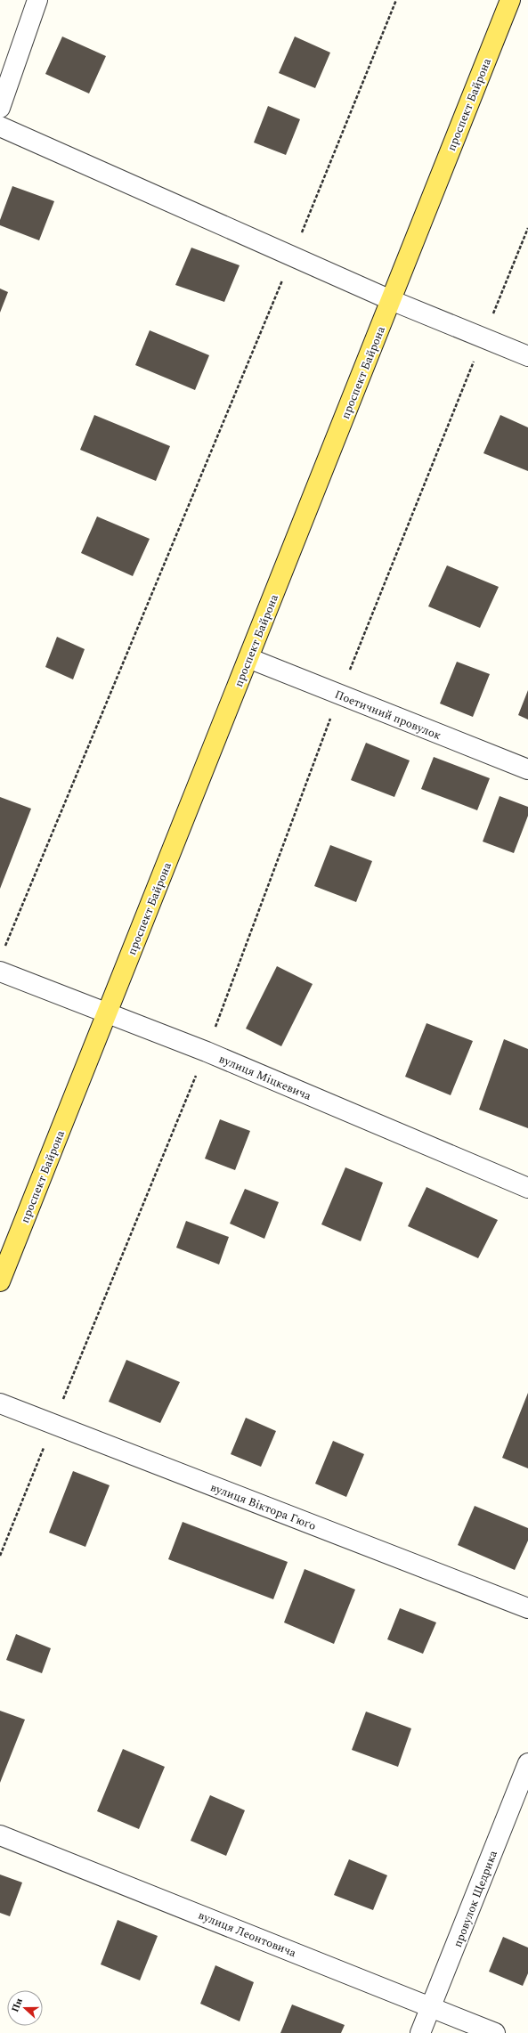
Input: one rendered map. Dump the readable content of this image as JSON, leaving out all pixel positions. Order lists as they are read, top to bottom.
{
  "streets": {
    "main road": ["проспект Байрона"],
    "street": [
      "Поетичний провулок",
      "вулиця Міцкевича",
      "вулиця Віктора Гюґо",
      "провулок Щедрика",
      "вулиця Леонтовича"
    ]
  },
  "crossings": [
    ["проспект Байрона", "Поетичний провулок"],
    ["проспект Байрона", "вулиця Міцкевича"],
    ["провулок Щедрика", "вулиця Леонтовича"]
  ],
  "north": "left"
}
